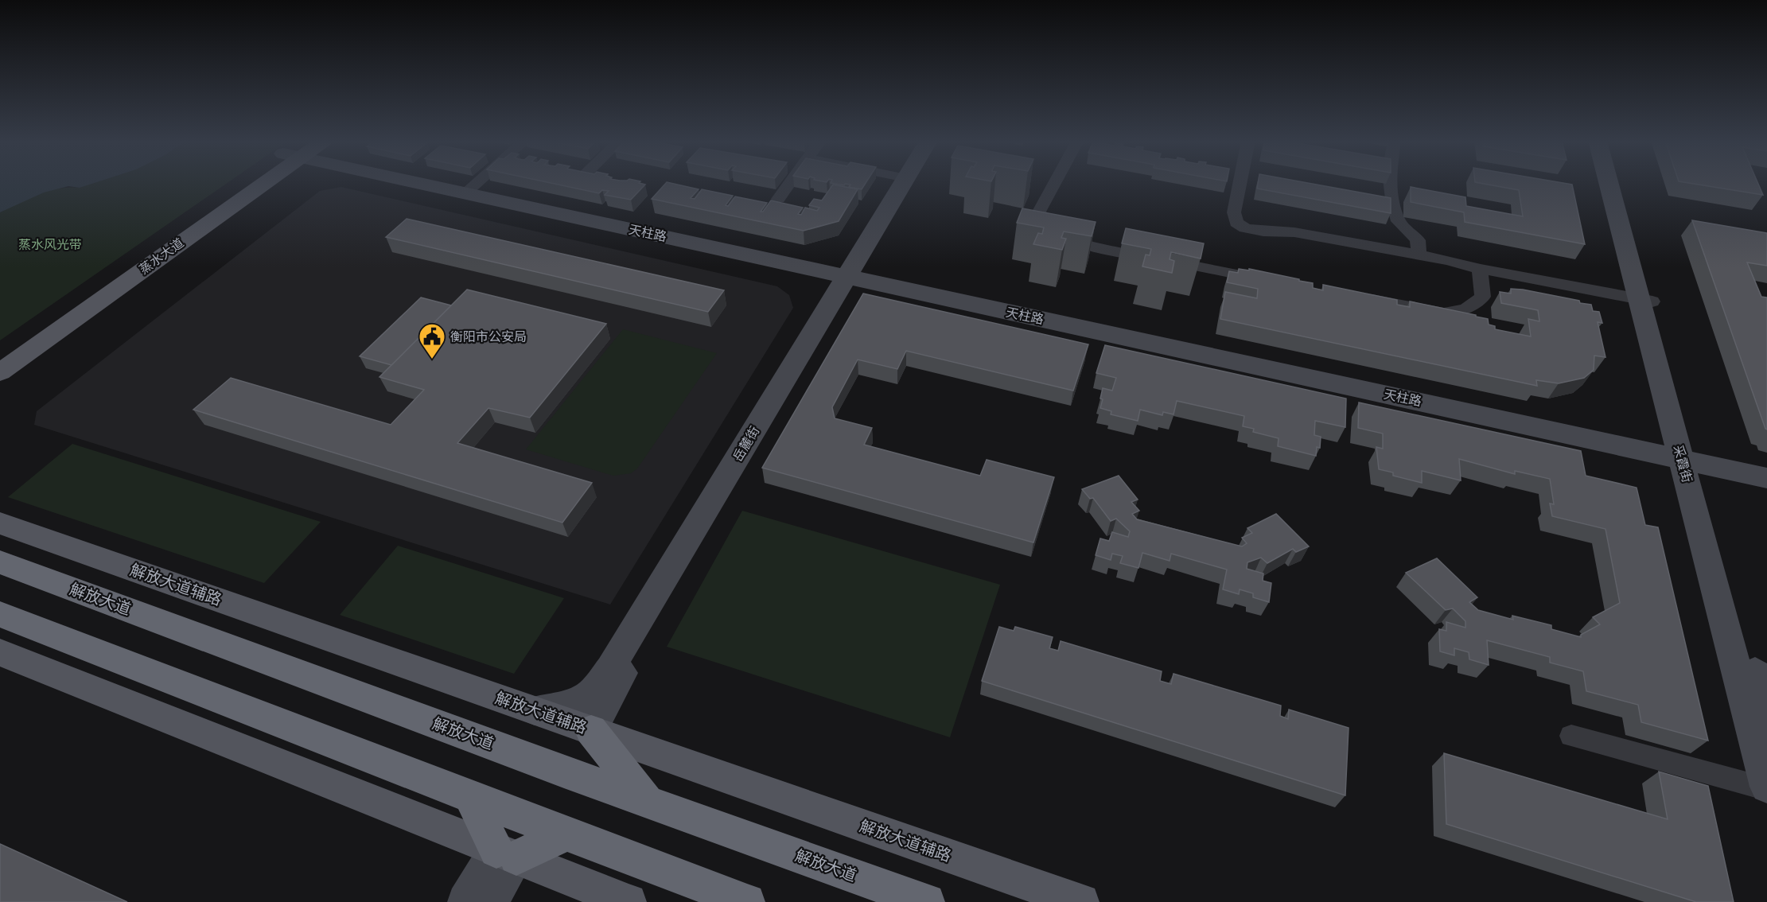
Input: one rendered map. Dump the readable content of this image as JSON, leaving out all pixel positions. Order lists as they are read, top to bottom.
{
  "streets": {
    "highway": ["解放大道"],
    "main road": ["蒸水大道", "解放大道辅路"],
    "street": ["天柱路", "岳麓街", "采霞街"]
  },
  "crossings": [
    ["天柱路", "岳麓街"],
    ["天柱路", "采霞街"],
    ["岳麓街", "解放大道辅路"]
  ],
  "parks": ["蒸水风光带"],
  "places": {
    "public building": ["衡阳市公安局"]
  }
}
